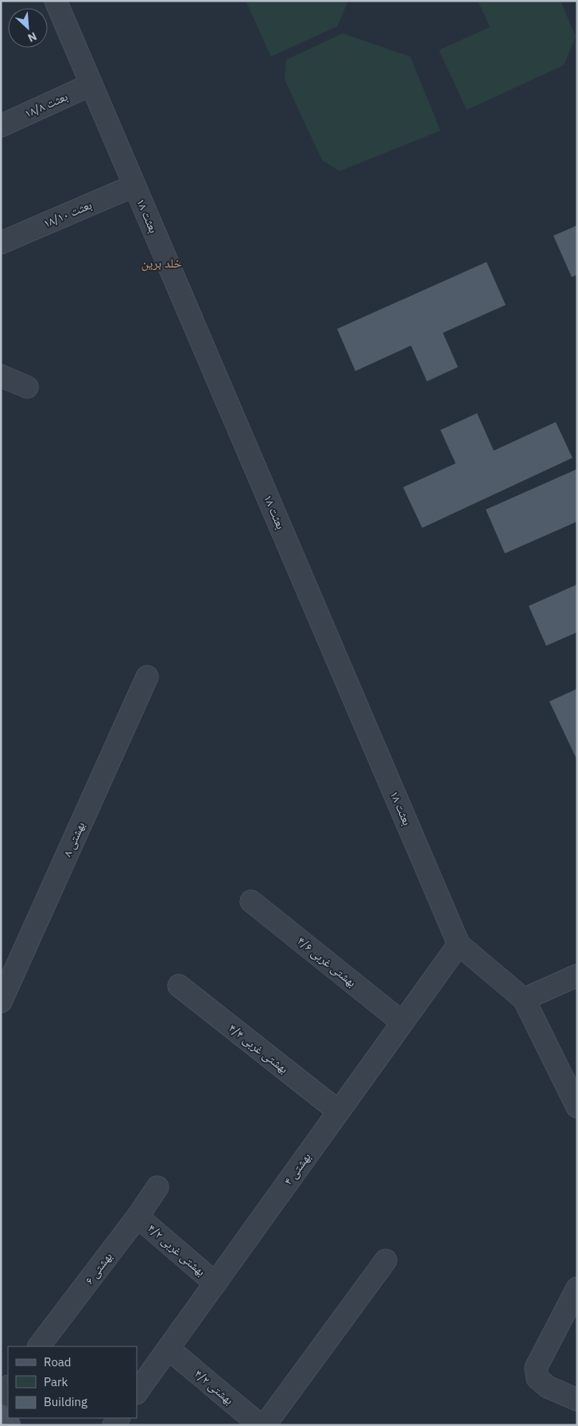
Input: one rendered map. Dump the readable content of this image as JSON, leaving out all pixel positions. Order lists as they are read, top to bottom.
{
  "streets": {
    "street": [
      "۱۸/۸ بعثت",
      "۱۸/۱۰ بعثت",
      "بعثت ۱۸",
      "۸ بهشتی",
      "۴/۶ بهشتی غربی",
      "۴/۴ بهشتی غربی",
      "۴ بهشتی",
      "۴/۲ بهشتی غربی",
      "۶ بهشتی",
      "۴/۲ بهشتی"
    ]
  },
  "crossings": [
    ["۱۸/۸ بعثت", "بعثت ۱۸"],
    ["۱۸/۱۰ بعثت", "بعثت ۱۸"],
    ["بعثت ۱۸", "۴ بهشتی"],
    ["۴/۶ بهشتی غربی", "۴ بهشتی"],
    ["۴/۴ بهشتی غربی", "۴ بهشتی"],
    ["۴ بهشتی", "۴/۲ بهشتی غربی"],
    ["۴ بهشتی", "۴/۲ بهشتی"],
    ["۴/۲ بهشتی غربی", "۶ بهشتی"]
  ],
  "districts": ["خلد برین"],
  "legend": ["Road", "Park", "Building"],
  "north": "bottom right"
}
